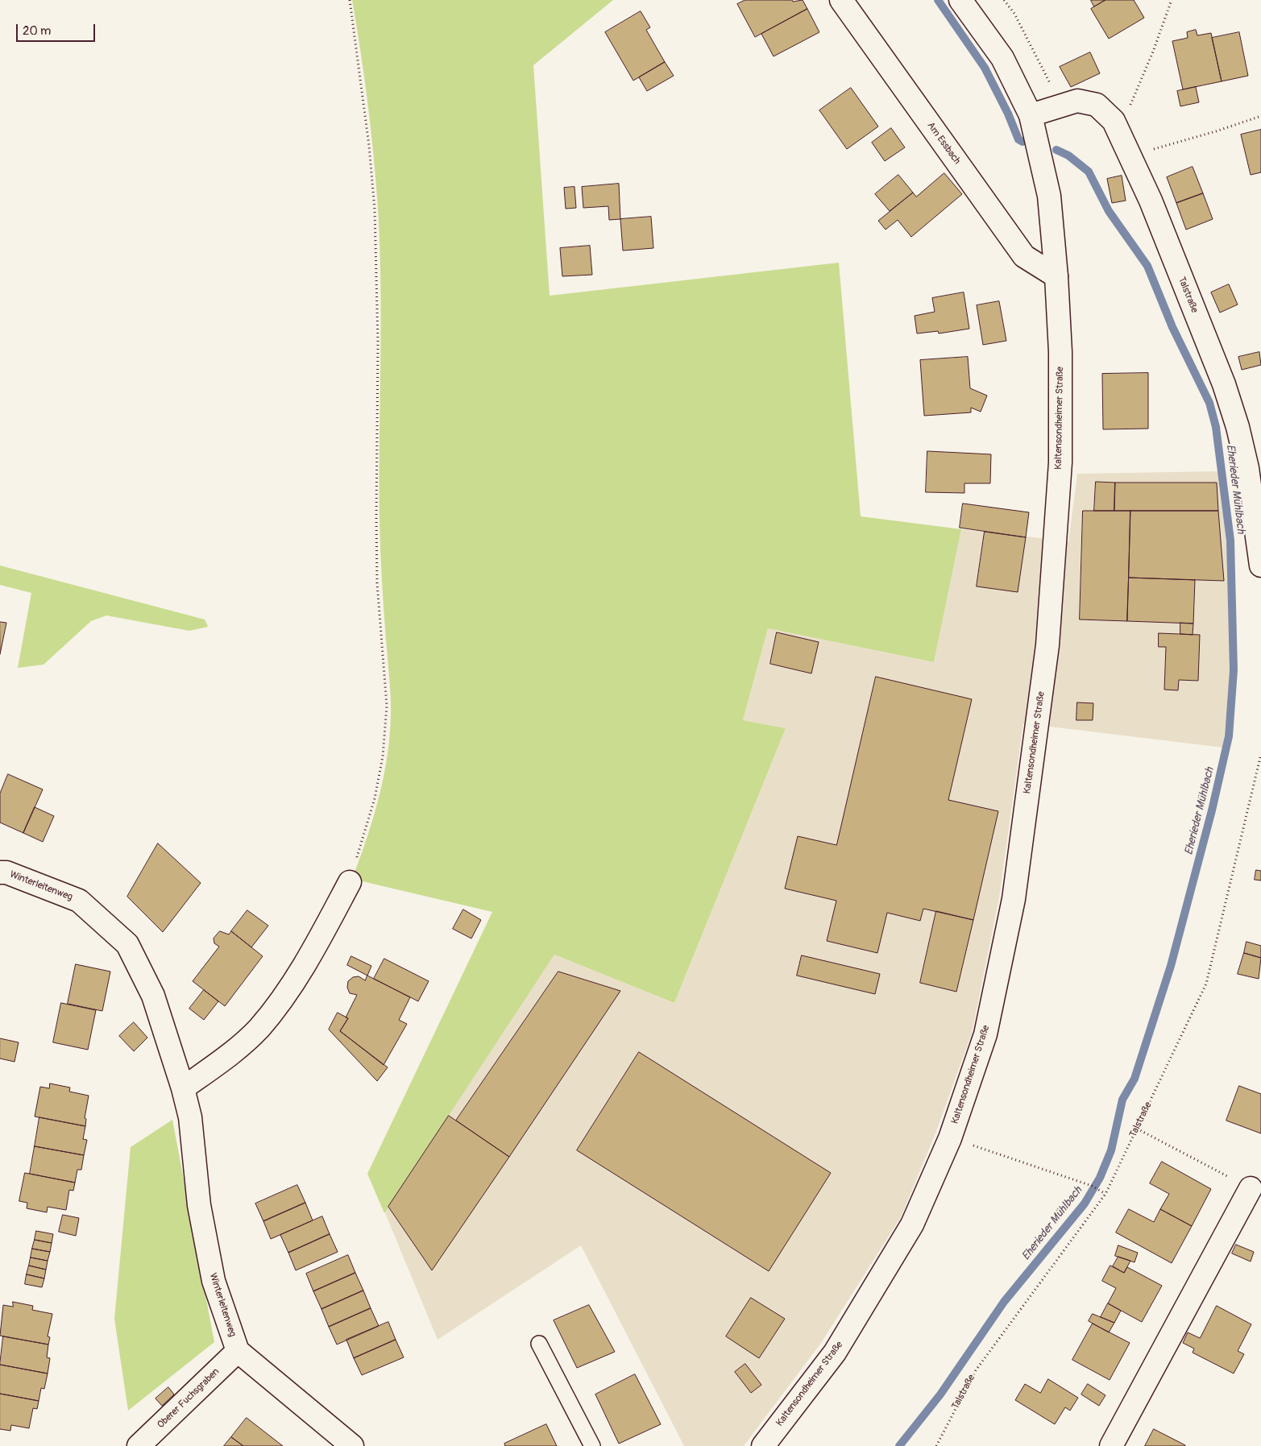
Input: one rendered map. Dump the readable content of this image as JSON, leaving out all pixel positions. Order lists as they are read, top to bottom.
{
  "streets": {
    "street": [
      "Am Essbach",
      "Talstraße",
      "Kaltensondheimer Straße",
      "Winterleitenweg",
      "Oberer Fuchsgraben"
    ]
  },
  "crossings": [
    ["Am Essbach", "Kaltensondheimer Straße"],
    ["Talstraße", "Kaltensondheimer Straße"],
    ["Winterleitenweg", "Oberer Fuchsgraben"]
  ],
  "water": ["Eherieder Mühlbach"],
  "scale_bar": "20 m"
}
